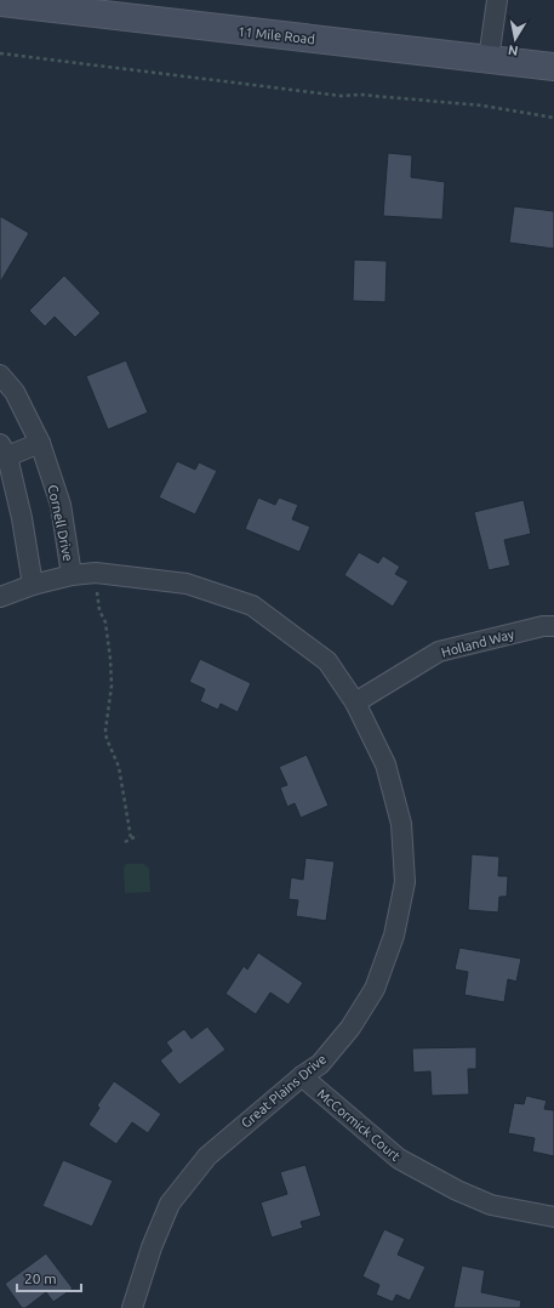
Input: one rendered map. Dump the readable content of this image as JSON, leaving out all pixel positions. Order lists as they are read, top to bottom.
{
  "streets": {
    "street": [
      "11 Mile Road",
      "Cornell Drive",
      "Holland Way",
      "Great Plains Drive",
      "McCormick Court"
    ]
  },
  "crossings": [
    ["Cornell Drive", "Great Plains Drive"],
    ["Holland Way", "Great Plains Drive"],
    ["Great Plains Drive", "McCormick Court"]
  ],
  "scale_bar": "20 m",
  "north": "bottom"
}
